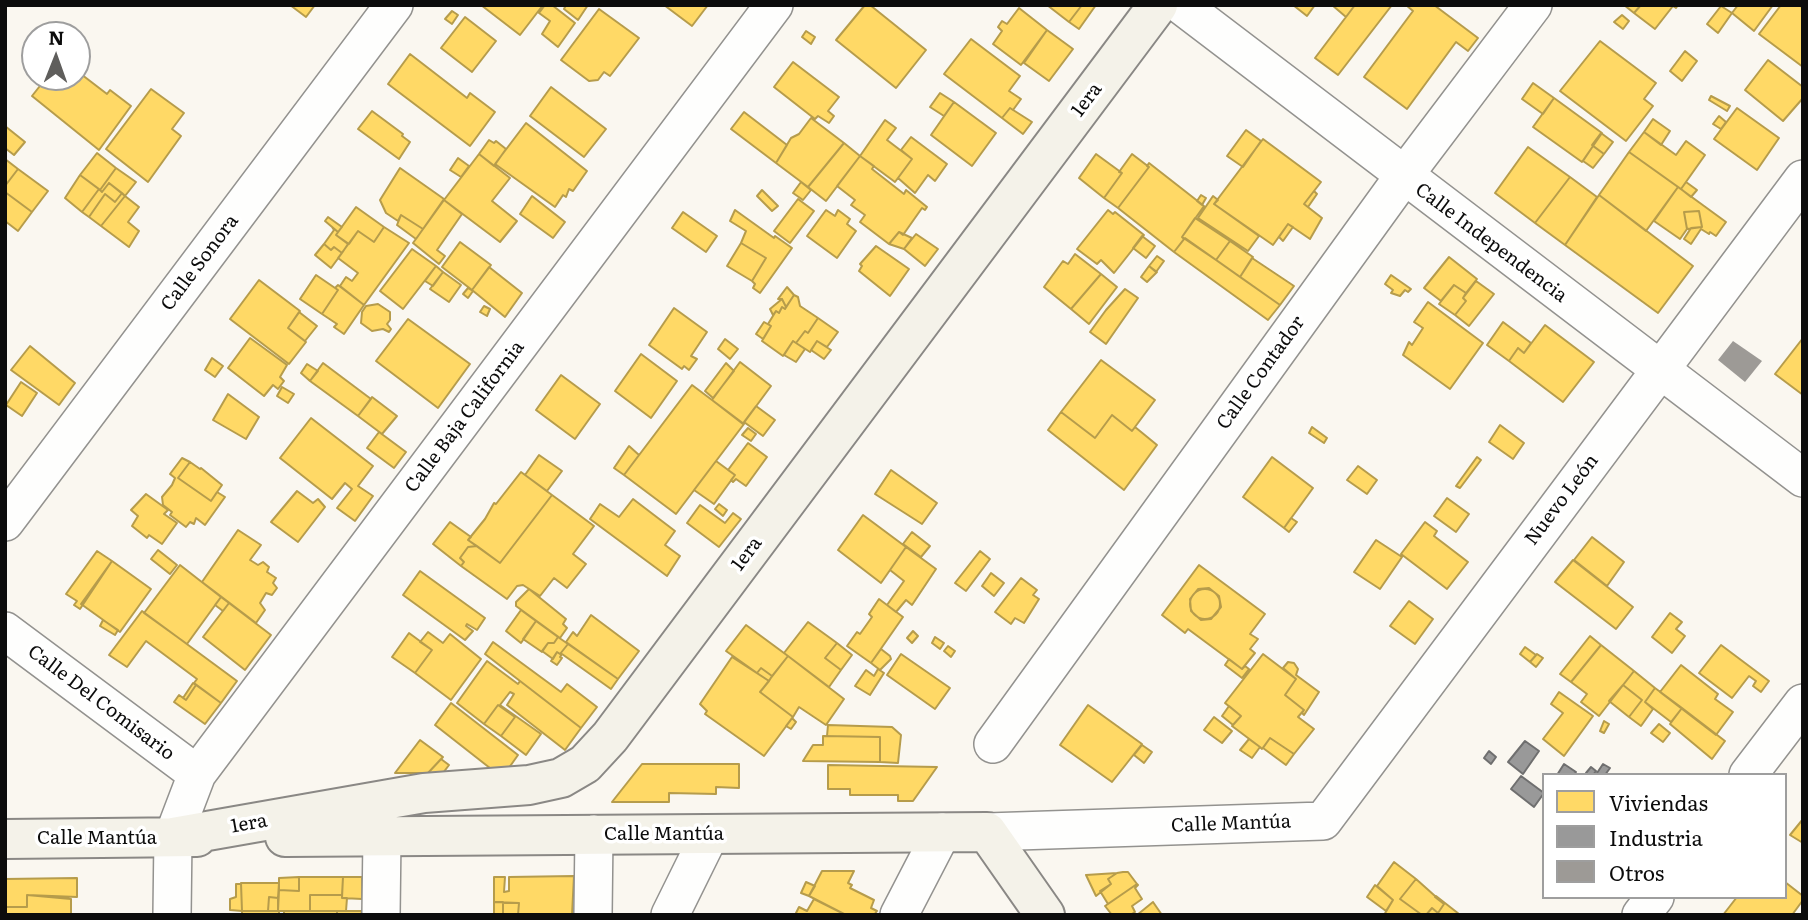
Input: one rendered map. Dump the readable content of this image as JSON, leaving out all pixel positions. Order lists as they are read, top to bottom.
{
  "streets": {
    "street": [
      "1era",
      "Calle Independencia",
      "Calle Sonora",
      "Calle Contador",
      "Calle Baja California",
      "Nuevo León",
      "Calle Del Comisario",
      "Calle Mantúa"
    ]
  },
  "crossings": [
    ["1era", "Calle Baja California"],
    ["1era", "Calle Mantúa"],
    ["Calle Independencia", "Calle Contador"],
    ["Calle Independencia", "Nuevo León"],
    ["Calle Baja California", "Calle Del Comisario"],
    ["Calle Baja California", "Calle Mantúa"],
    ["Nuevo León", "Calle Mantúa"]
  ],
  "legend": ["Viviendas", "Industria", "Otros"],
  "north": "top"
}
